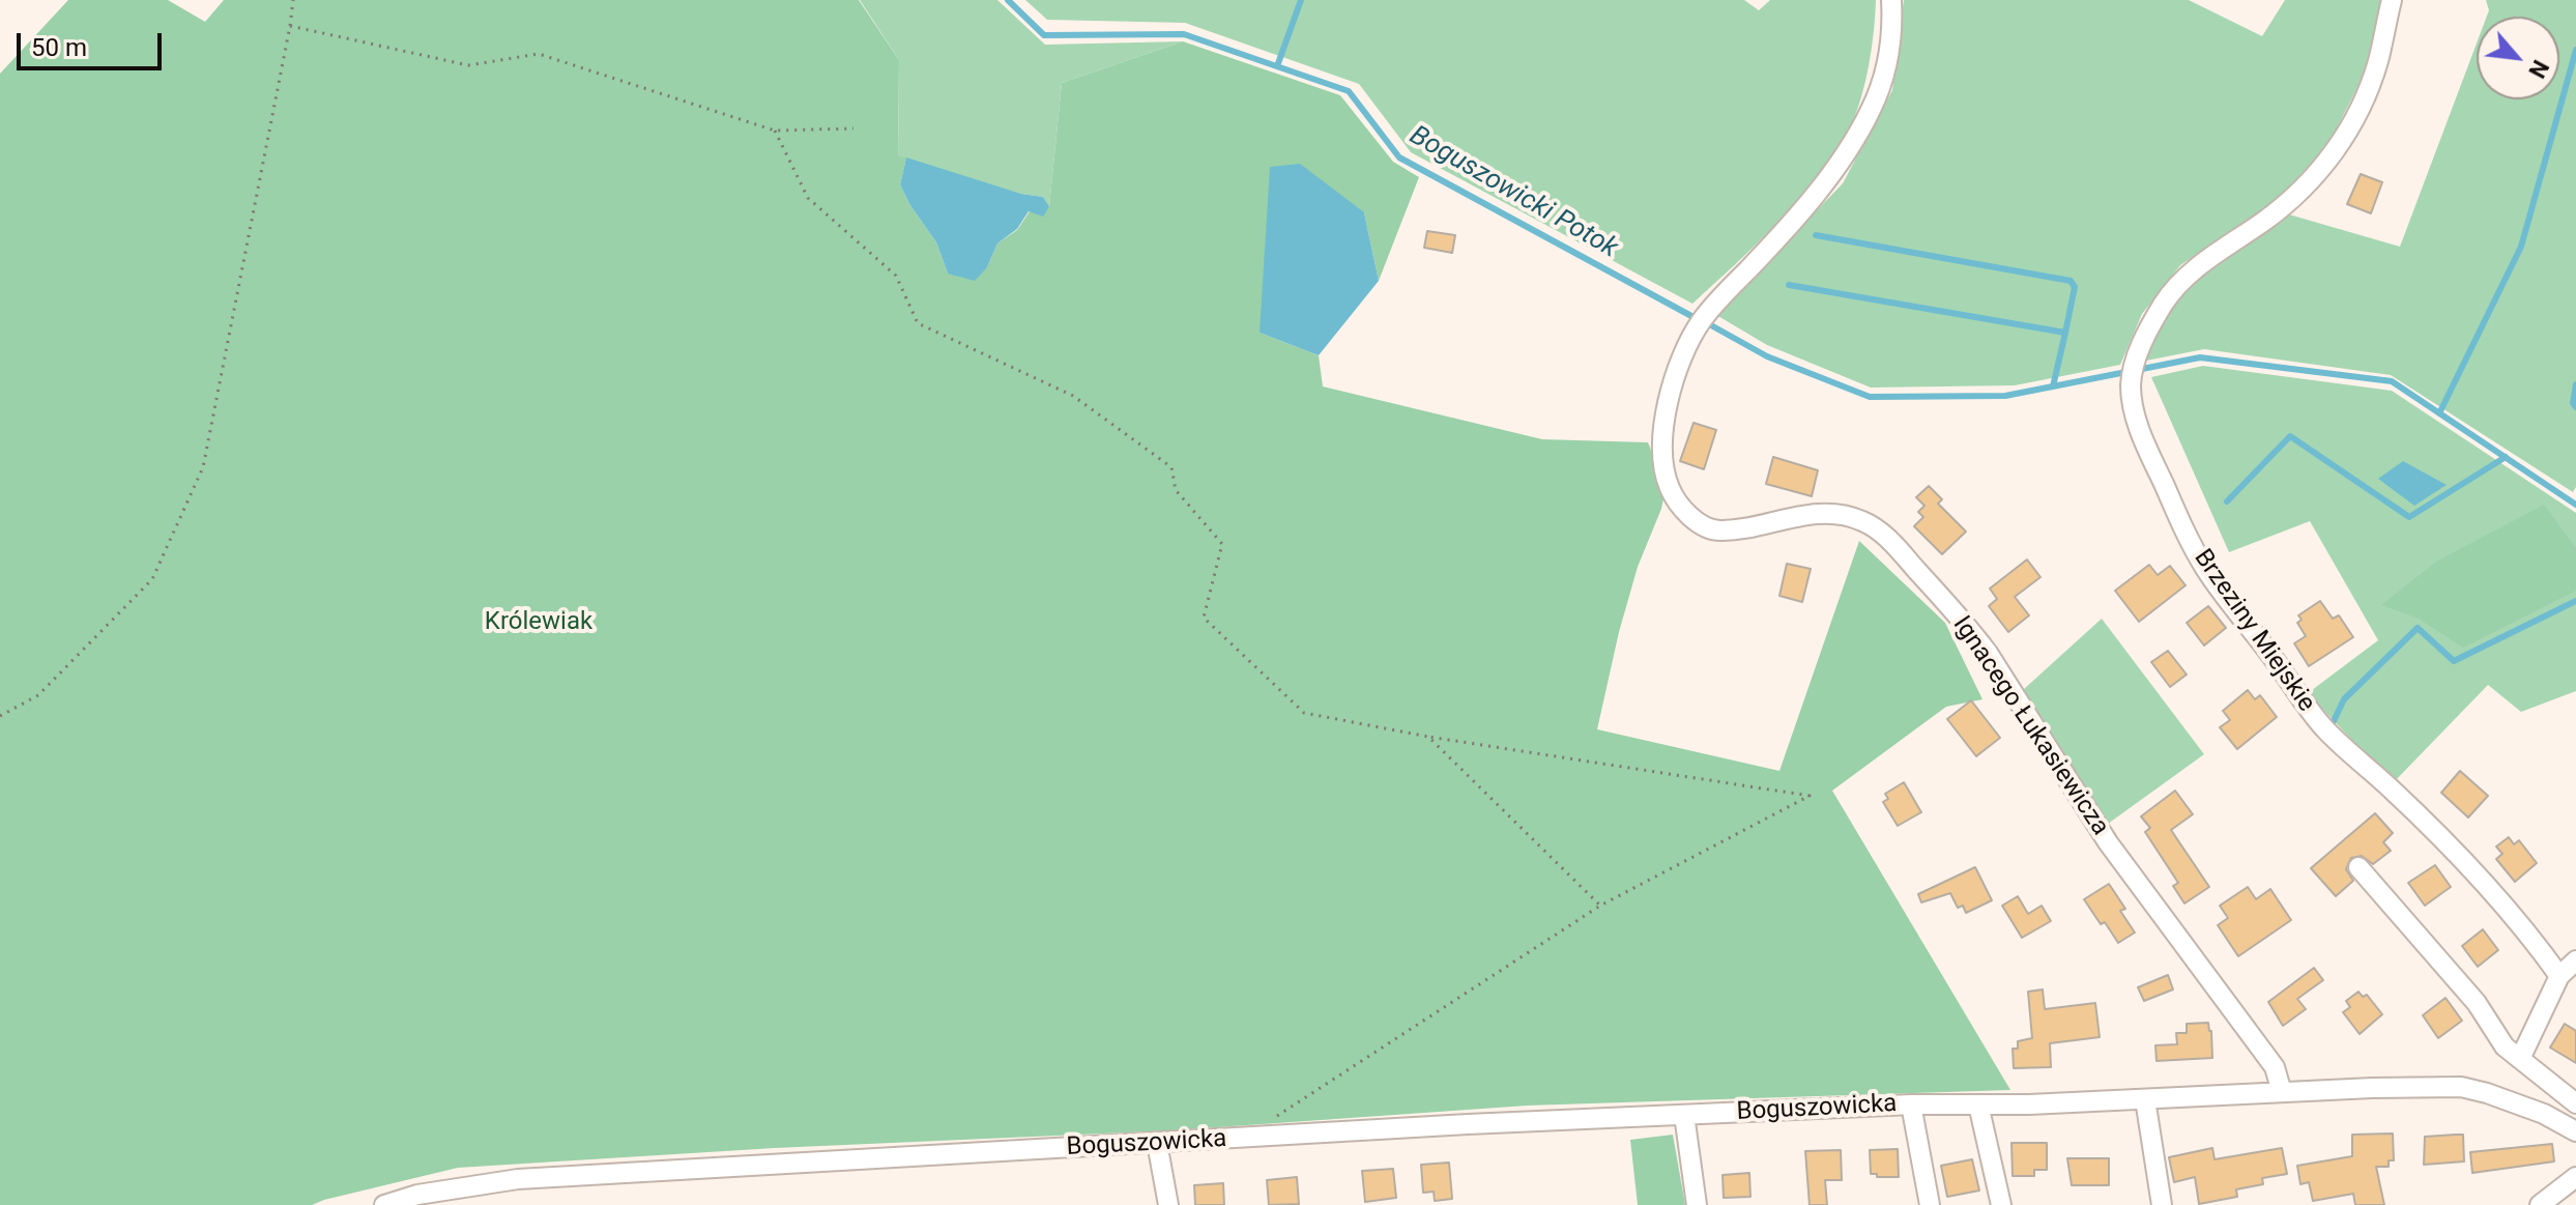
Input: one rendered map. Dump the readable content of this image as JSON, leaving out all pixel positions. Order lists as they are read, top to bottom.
{
  "streets": {
    "street": ["Brzeziny Miejskie", "Ignacego Łukasiewicza", "Boguszowicka"]
  },
  "crossings": [
    ["Ignacego Łukasiewicza", "Boguszowicka"]
  ],
  "water": ["Boguszowicki Potok"],
  "parks": ["Królewiak"],
  "scale_bar": "50 m",
  "north": "bottom right"
}
